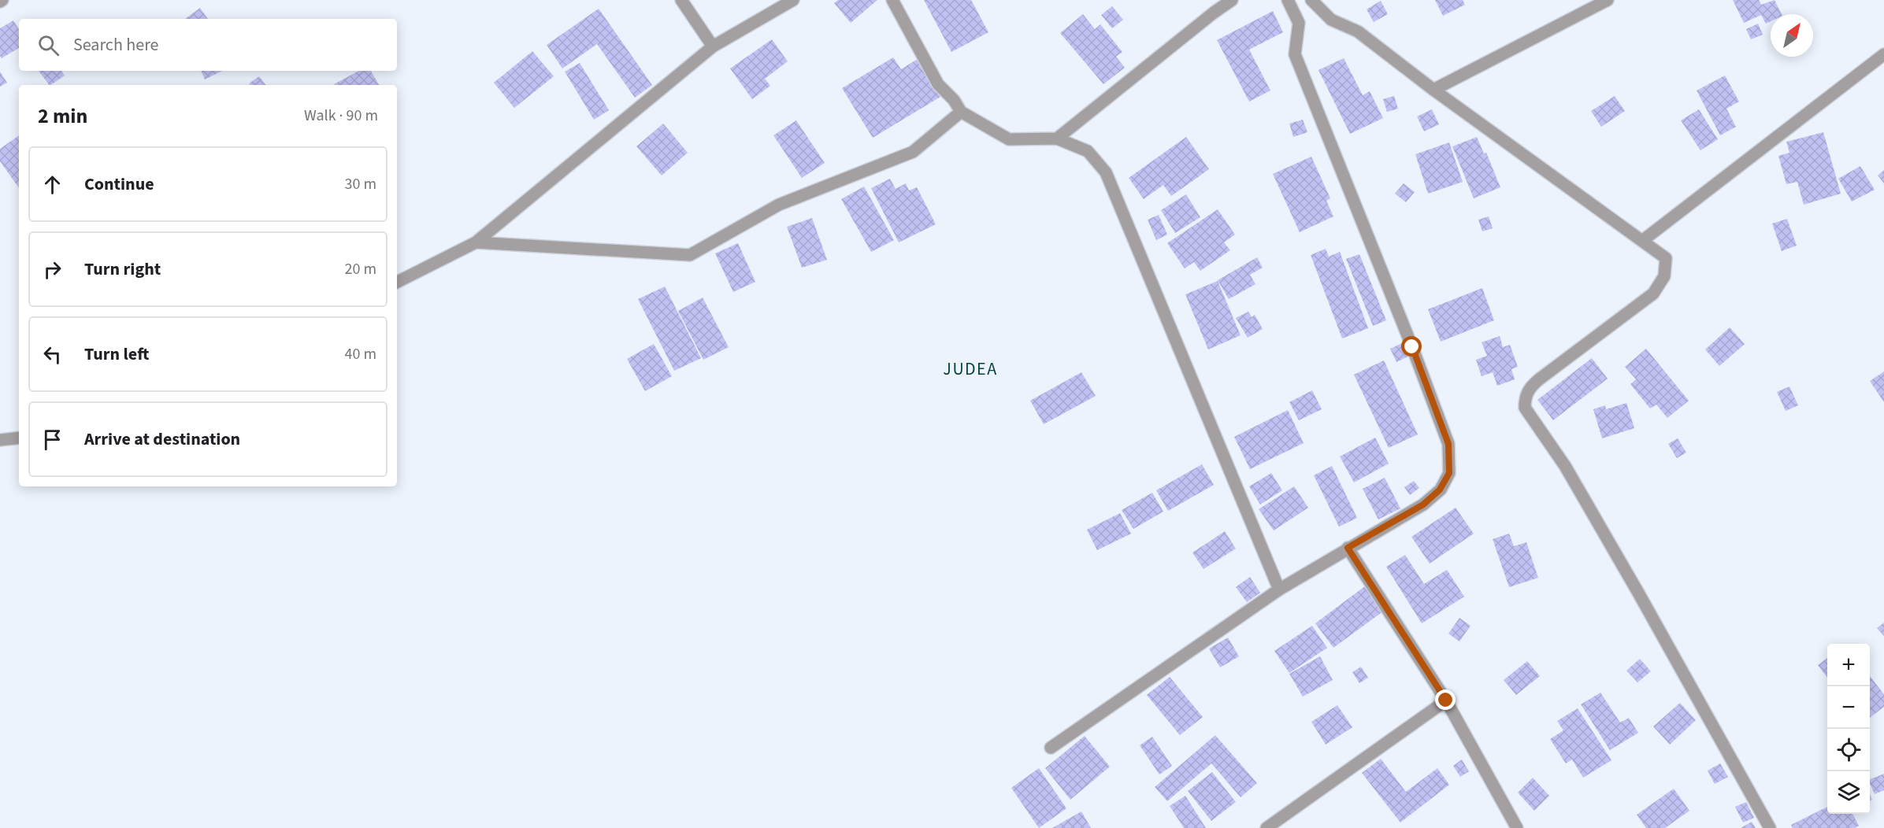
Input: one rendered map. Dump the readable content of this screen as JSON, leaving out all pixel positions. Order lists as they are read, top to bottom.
{
  "districts": ["JUDEA"],
  "north": "top right",
  "page": {
    "search": "Search here",
    "heading": ["2 min", "Walk · 90 m"],
    "list": [
      ["Continue", "30 m"],
      ["Turn right", "20 m"],
      ["Turn left", "40 m"],
      "Arrive at destination"
    ],
    "map_buttons": ["+", "−"]
  }
}
